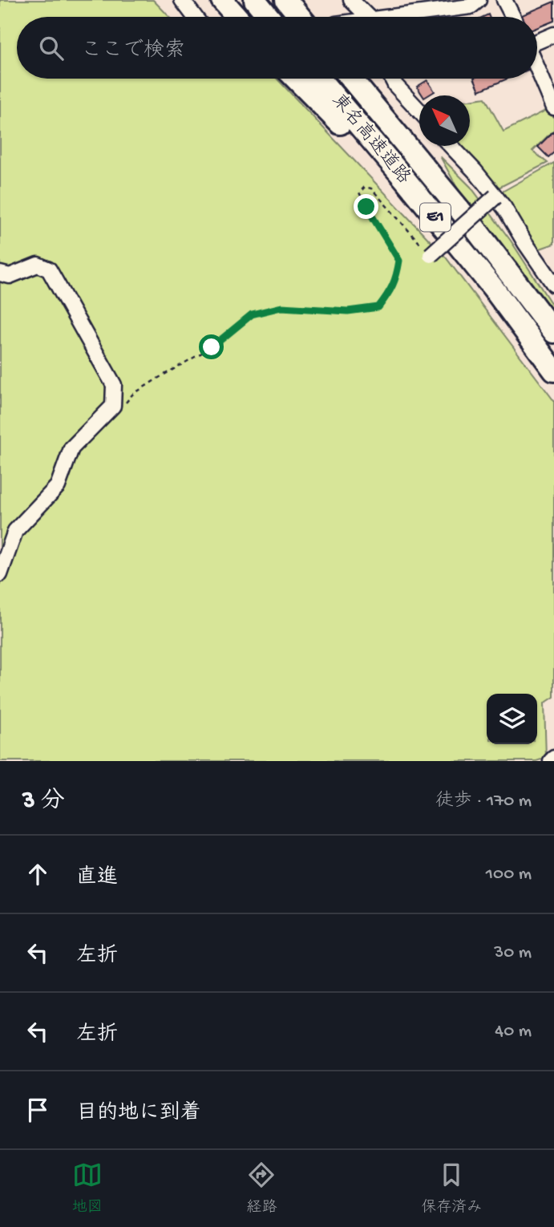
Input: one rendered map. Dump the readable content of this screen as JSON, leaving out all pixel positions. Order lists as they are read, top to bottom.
{
  "streets": {
    "highway": ["東名高速道路", "E1"]
  },
  "north": "top left",
  "page": {
    "search": "ここで検索",
    "heading": ["3 分", "徒歩 · 170 m"],
    "list": [
      ["直進", "100 m"],
      ["左折", "30 m"],
      ["左折", "40 m"],
      "目的地に到着"
    ],
    "nav": ["地図", "経路", "保存済み"]
  }
}
